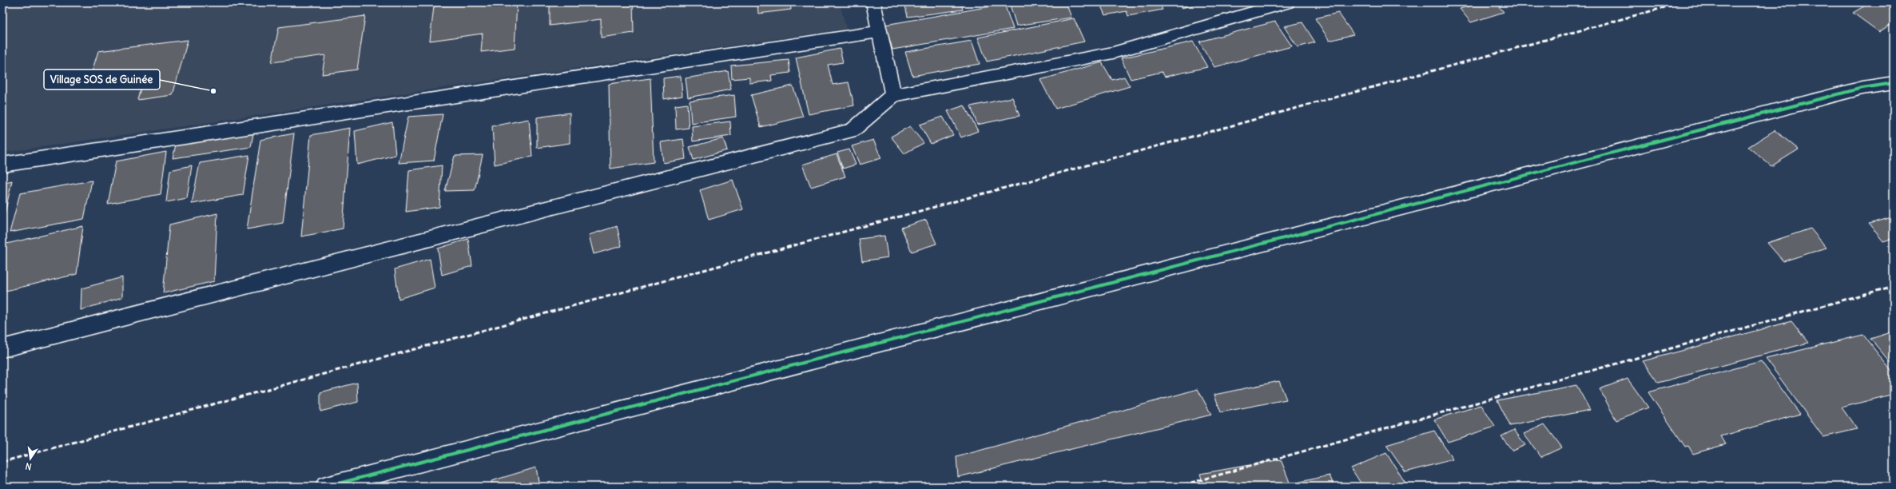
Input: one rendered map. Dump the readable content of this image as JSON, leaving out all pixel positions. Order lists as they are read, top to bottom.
{
  "places": ["Village SOS de Guinée"],
  "north": "bottom"
}
